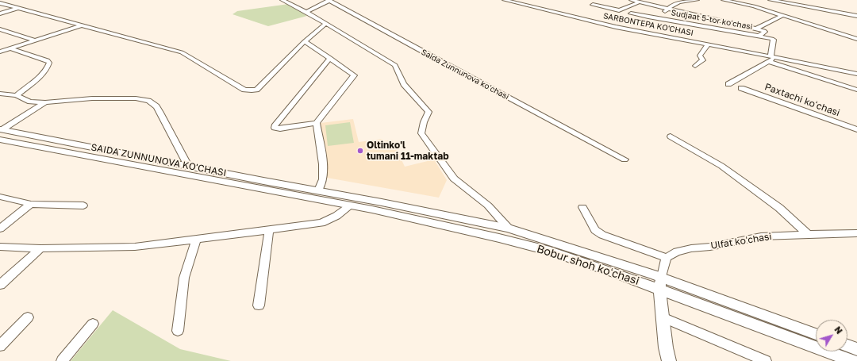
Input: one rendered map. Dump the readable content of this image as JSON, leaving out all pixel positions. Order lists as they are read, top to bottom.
{
  "streets": {
    "main road": ["SAIDA ZUNNUNOVA KO'CHASI", "Bobur shoh koʻchasi"],
    "street": [
      "Sudjaat 5-tor koʻchasi",
      "SARBONTEPA KO'CHASI",
      "Saida Zunnunova koʻchasi",
      "Paxtachi koʻchasi",
      "Ulfat koʻchasi"
    ]
  },
  "crossings": [
    ["Sudjaat 5-tor koʻchasi", "SARBONTEPA KO'CHASI"],
    ["SAIDA ZUNNUNOVA KO'CHASI", "Bobur shoh koʻchasi"]
  ],
  "places": ["Oltinko'l tumani 11-maktab"],
  "north": "top right"
}
